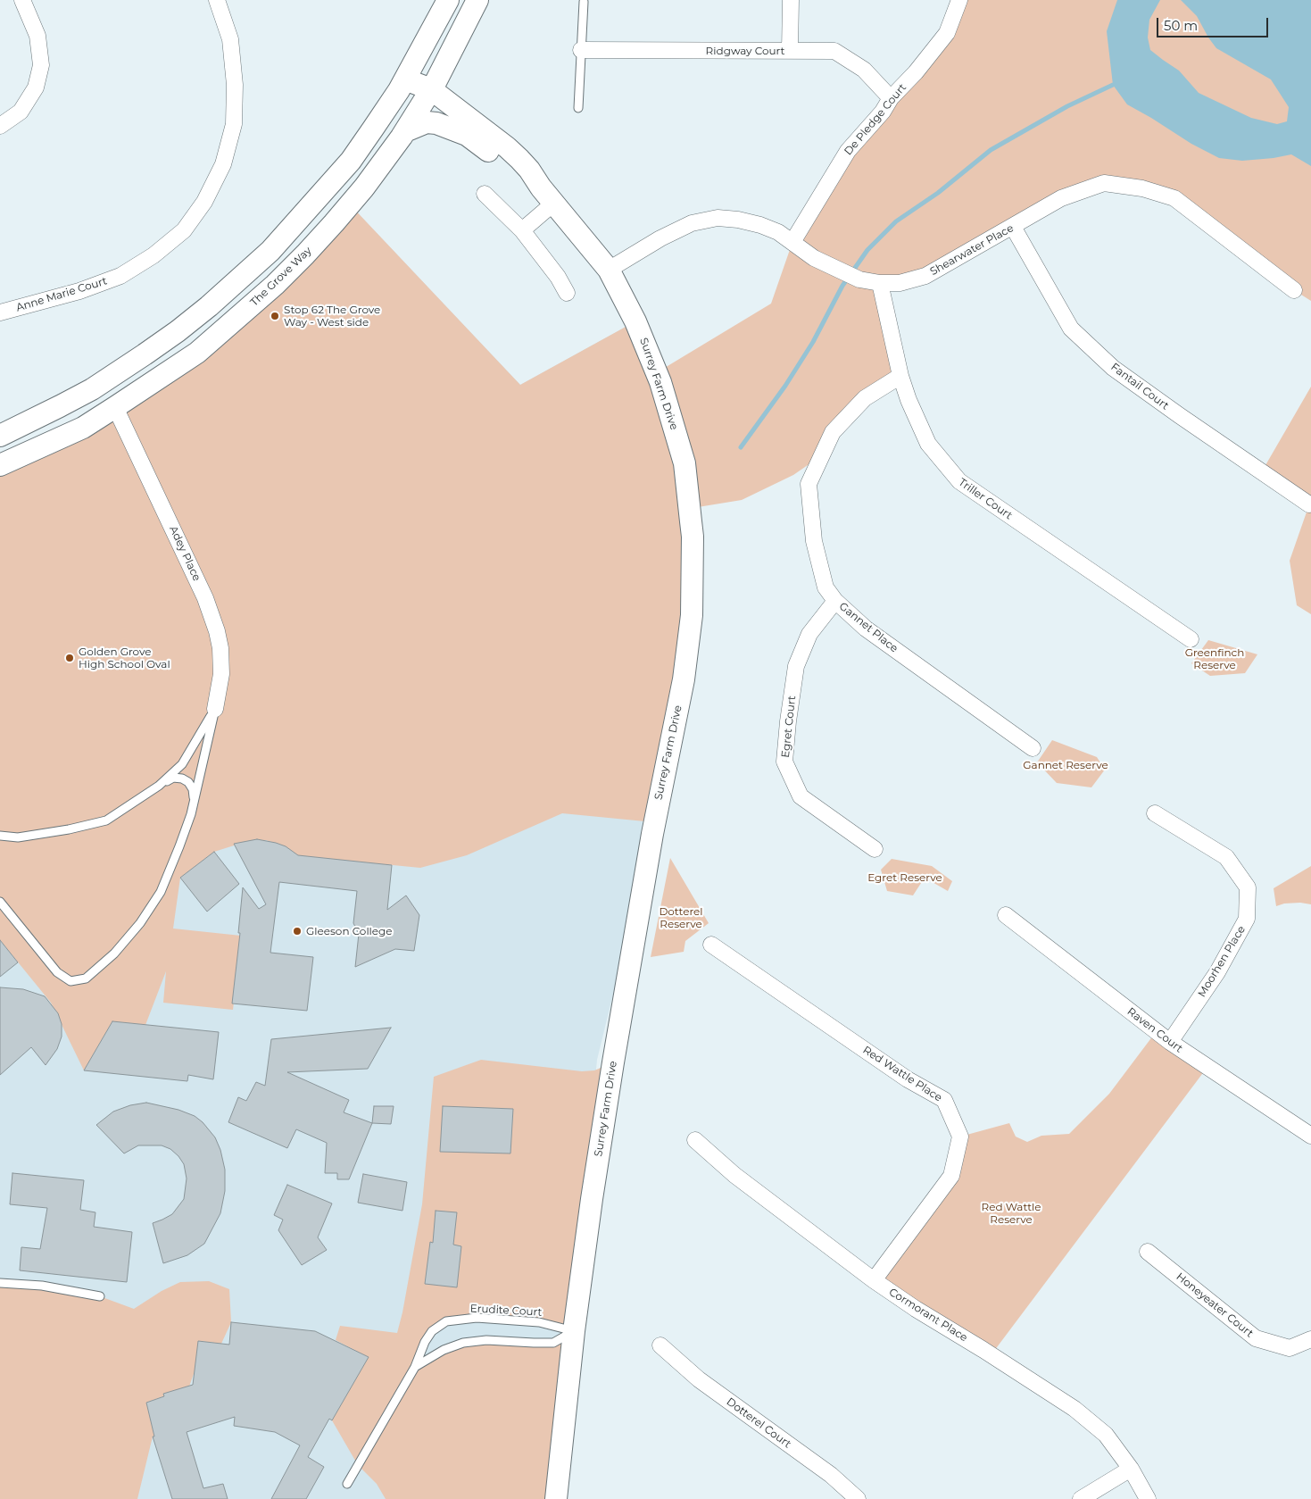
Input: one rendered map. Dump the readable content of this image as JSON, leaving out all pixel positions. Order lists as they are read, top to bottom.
{
  "streets": {
    "street": [
      "Ridgway Court",
      "De Pledge Court",
      "Shearwater Place",
      "The Grove Way",
      "Anne Marie Court",
      "Surrey Farm Drive",
      "Fantail Court",
      "Triller Court",
      "Adey Place",
      "Gannet Place",
      "Egret Court",
      "Moorhen Place",
      "Raven Court",
      "Red Wattle Place",
      "Honeyeater Court",
      "Cormorant Place",
      "Dotterel Court"
    ],
    "lane": ["Erudite Court"]
  },
  "crossings": [
    ["Ridgway Court", "De Pledge Court"],
    ["De Pledge Court", "Shearwater Place"],
    ["Shearwater Place", "Surrey Farm Drive"],
    ["Shearwater Place", "Fantail Court"],
    ["Shearwater Place", "Triller Court"],
    ["The Grove Way", "Surrey Farm Drive"],
    ["The Grove Way", "Adey Place"],
    ["Surrey Farm Drive", "Erudite Court"],
    ["Triller Court", "Gannet Place"],
    ["Gannet Place", "Egret Court"],
    ["Moorhen Place", "Raven Court"],
    ["Red Wattle Place", "Cormorant Place"]
  ],
  "parks": [
    "Greenfinch Reserve",
    "Gannet Reserve",
    "Egret Reserve",
    "Dotterel Reserve",
    "Red Wattle Reserve"
  ],
  "places": ["Stop 62 The Grove Way - West side", "Golden Grove High School Oval", "Gleeson College"],
  "scale_bar": "50 m"
}
